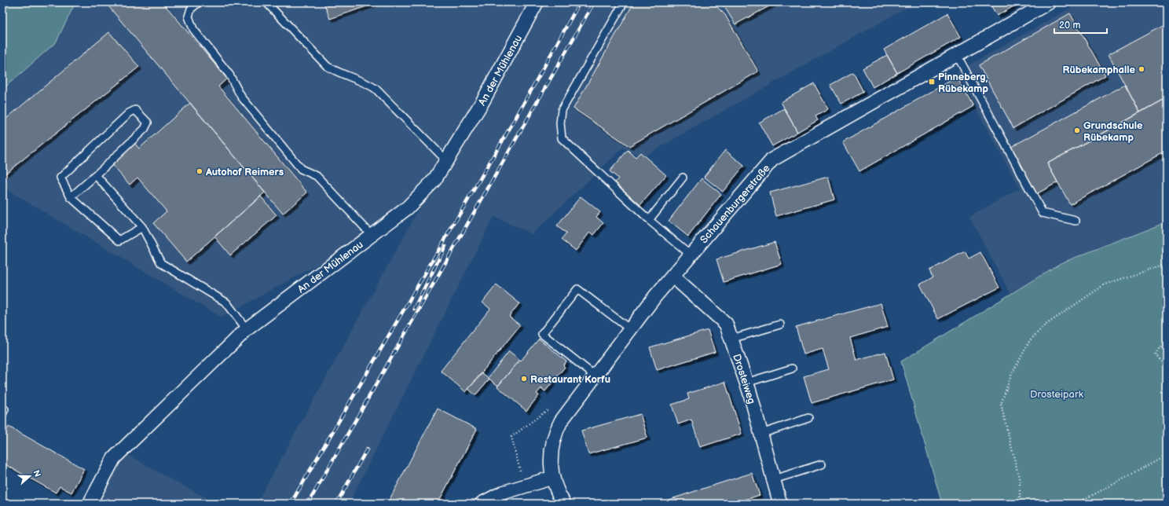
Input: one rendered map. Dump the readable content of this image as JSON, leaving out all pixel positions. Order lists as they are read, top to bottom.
{
  "streets": {
    "street": ["An der Mühlenau", "Schauenburgerstraße", "Drosteiweg"]
  },
  "crossings": [
    ["Schauenburgerstraße", "Drosteiweg"]
  ],
  "parks": ["Drosteipark"],
  "places": {
    "other": [
      "Rübekamphalle",
      "Grundschule Rübekamp",
      "Autohof Reimers",
      "Restaurant Korfu"
    ],
    "transit": ["Pinneberg, Rübekamp"]
  },
  "scale_bar": "20 m",
  "north": "right"
}
